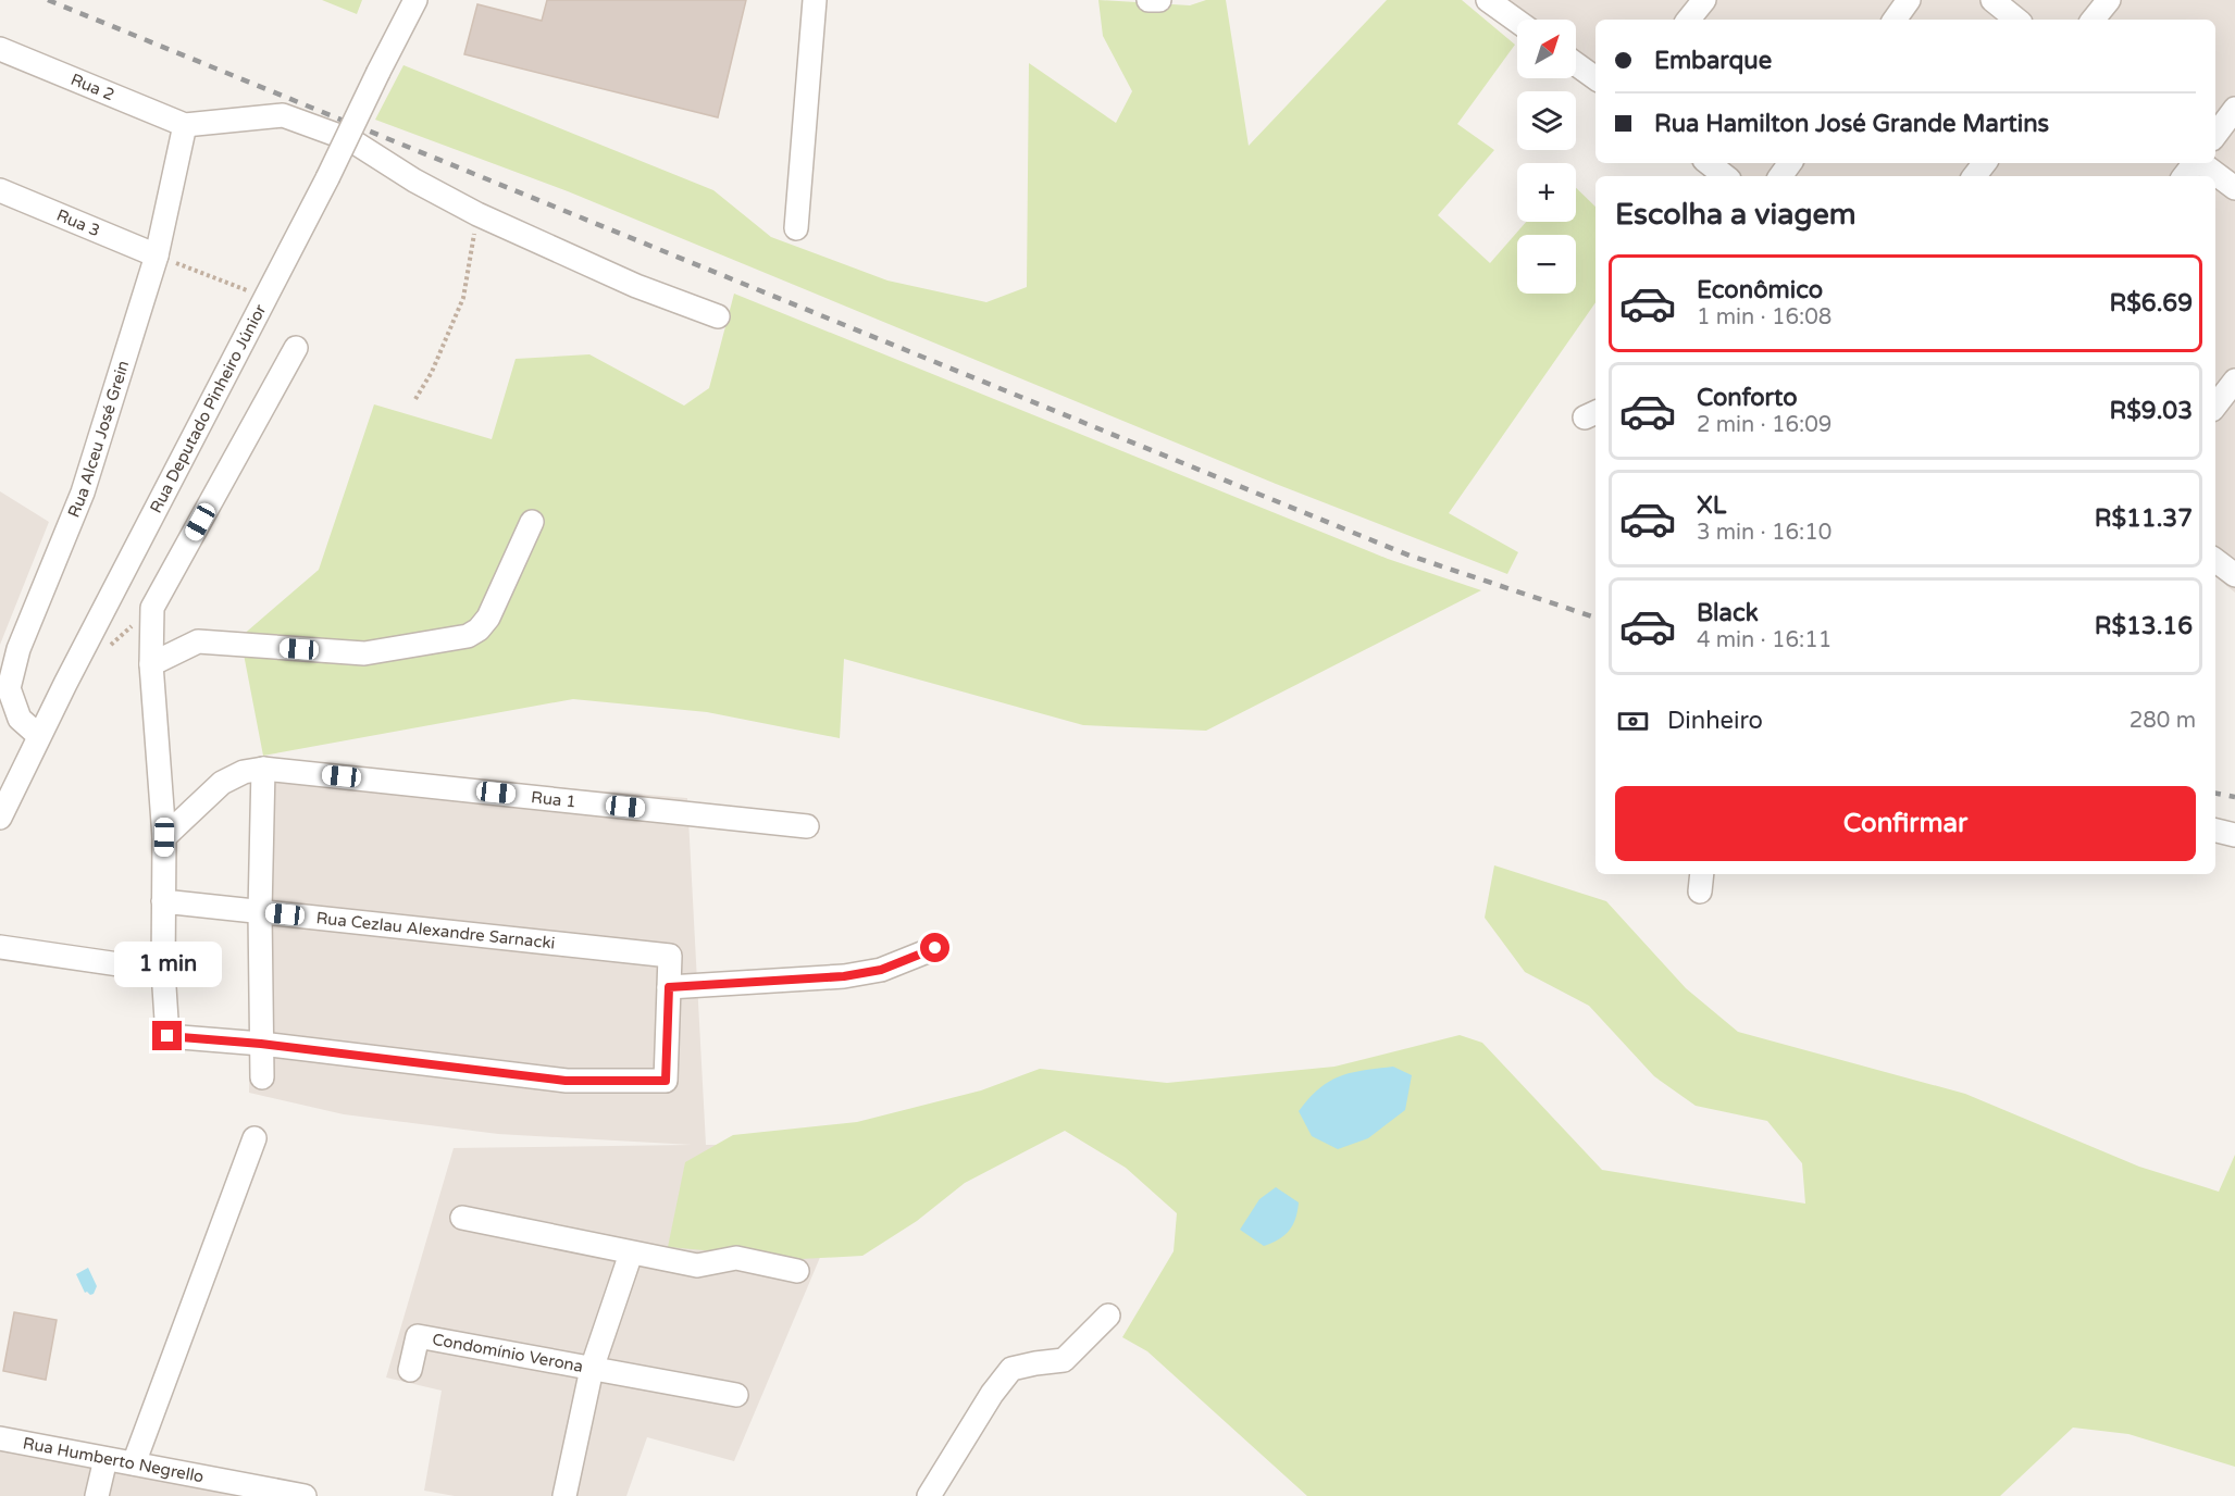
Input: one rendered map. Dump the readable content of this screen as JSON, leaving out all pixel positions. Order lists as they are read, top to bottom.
{
  "streets": {
    "street": [
      "Rua 2",
      "Rua 3",
      "Rua Deputado Pinheiro Júnior",
      "Rua Alceu José Grein",
      "Rua 1",
      "Rua Cezlau Alexandre Sarnacki",
      "Condomínio Verona",
      "Rua Humberto Negrello"
    ]
  },
  "crossings": [
    ["Rua 2", "Rua Alceu José Grein"],
    ["Rua 3", "Rua Alceu José Grein"],
    ["Rua Deputado Pinheiro Júnior", "Rua Alceu José Grein"]
  ],
  "north": "top right",
  "page": {
    "map_buttons": ["+", "−"],
    "banner": ["Embarque", "Rua Hamilton José Grande Martins"],
    "heading": "Escolha a viagem",
    "list": [
      {
        "name": "Econômico",
        "note": "1 min · 16:08",
        "value": "R$6.69"
      },
      {
        "name": "Conforto",
        "note": "2 min · 16:09",
        "value": "R$9.03"
      },
      {
        "name": "XL",
        "note": "3 min · 16:10",
        "value": "R$11.37"
      },
      {
        "name": "Black",
        "note": "4 min · 16:11",
        "value": "R$13.16"
      }
    ],
    "pay": ["Dinheiro", "280 m"],
    "buttons": "Confirmar",
    "bubble": "1 min"
  }
}
